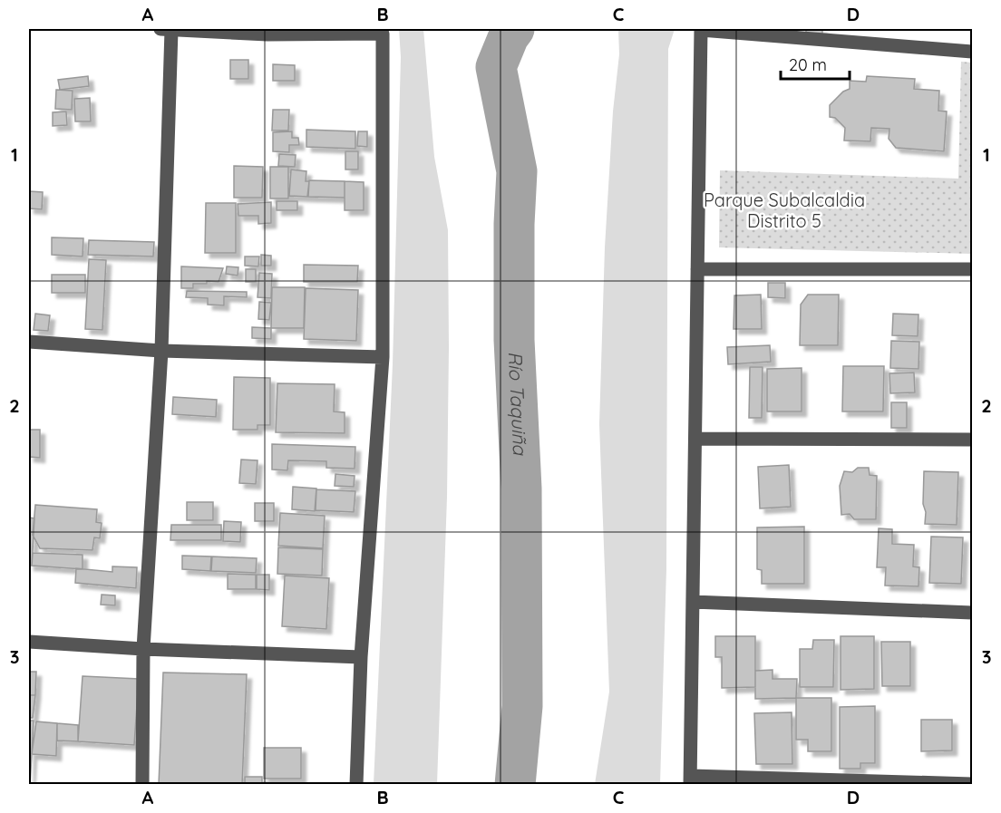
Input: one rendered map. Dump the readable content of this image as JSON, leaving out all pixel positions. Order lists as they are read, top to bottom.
{
  "water": ["Río Taquiña"],
  "parks": ["Parque Subalcaldia Distrito 5"],
  "scale_bar": "20 m",
  "grid": {
    "columns": [
      "A",
      "B",
      "C",
      "D"
    ],
    "rows": ["1", "2", "3"]
  }
}
